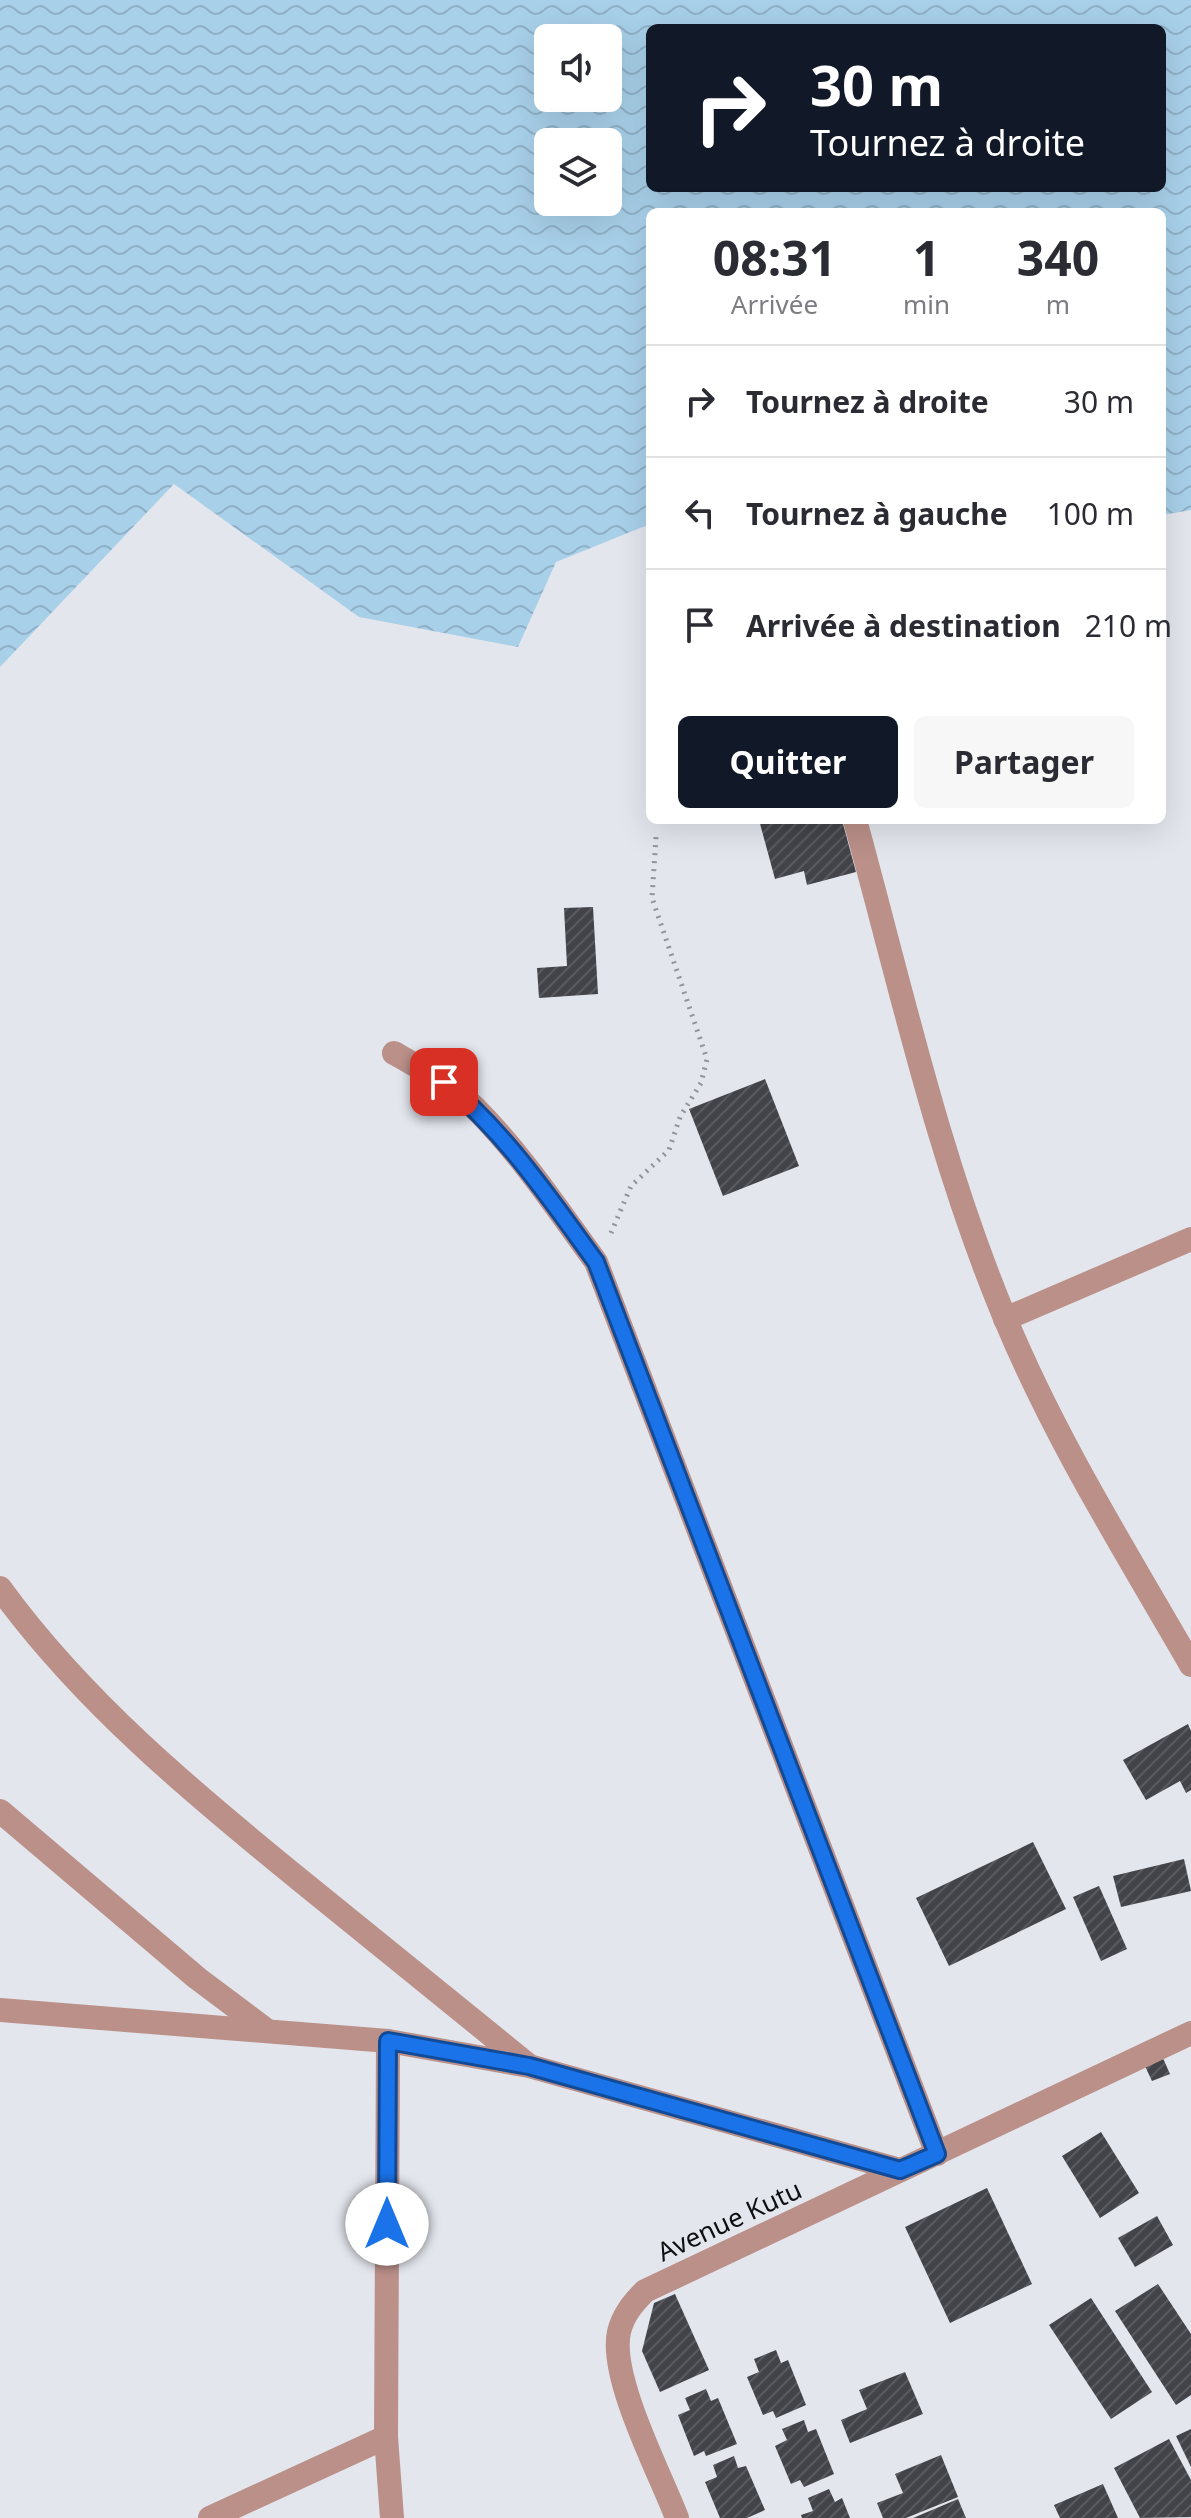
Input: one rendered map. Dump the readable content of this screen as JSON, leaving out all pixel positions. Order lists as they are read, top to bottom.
{
  "streets": {
    "street": ["Avenue Kutu"]
  },
  "page": {
    "turn": ["30 m", "Tournez à droite"],
    "eta": [
      "08:31",
      "Arrivée",
      "1",
      "min",
      "340",
      "m"
    ],
    "list": [
      {
        "name": "Tournez à droite",
        "value": "30 m"
      },
      {
        "name": "Tournez à gauche",
        "value": "100 m"
      },
      {
        "name": "Arrivée à destination",
        "value": "210 m"
      }
    ],
    "buttons": ["Quitter", "Partager"]
  }
}
